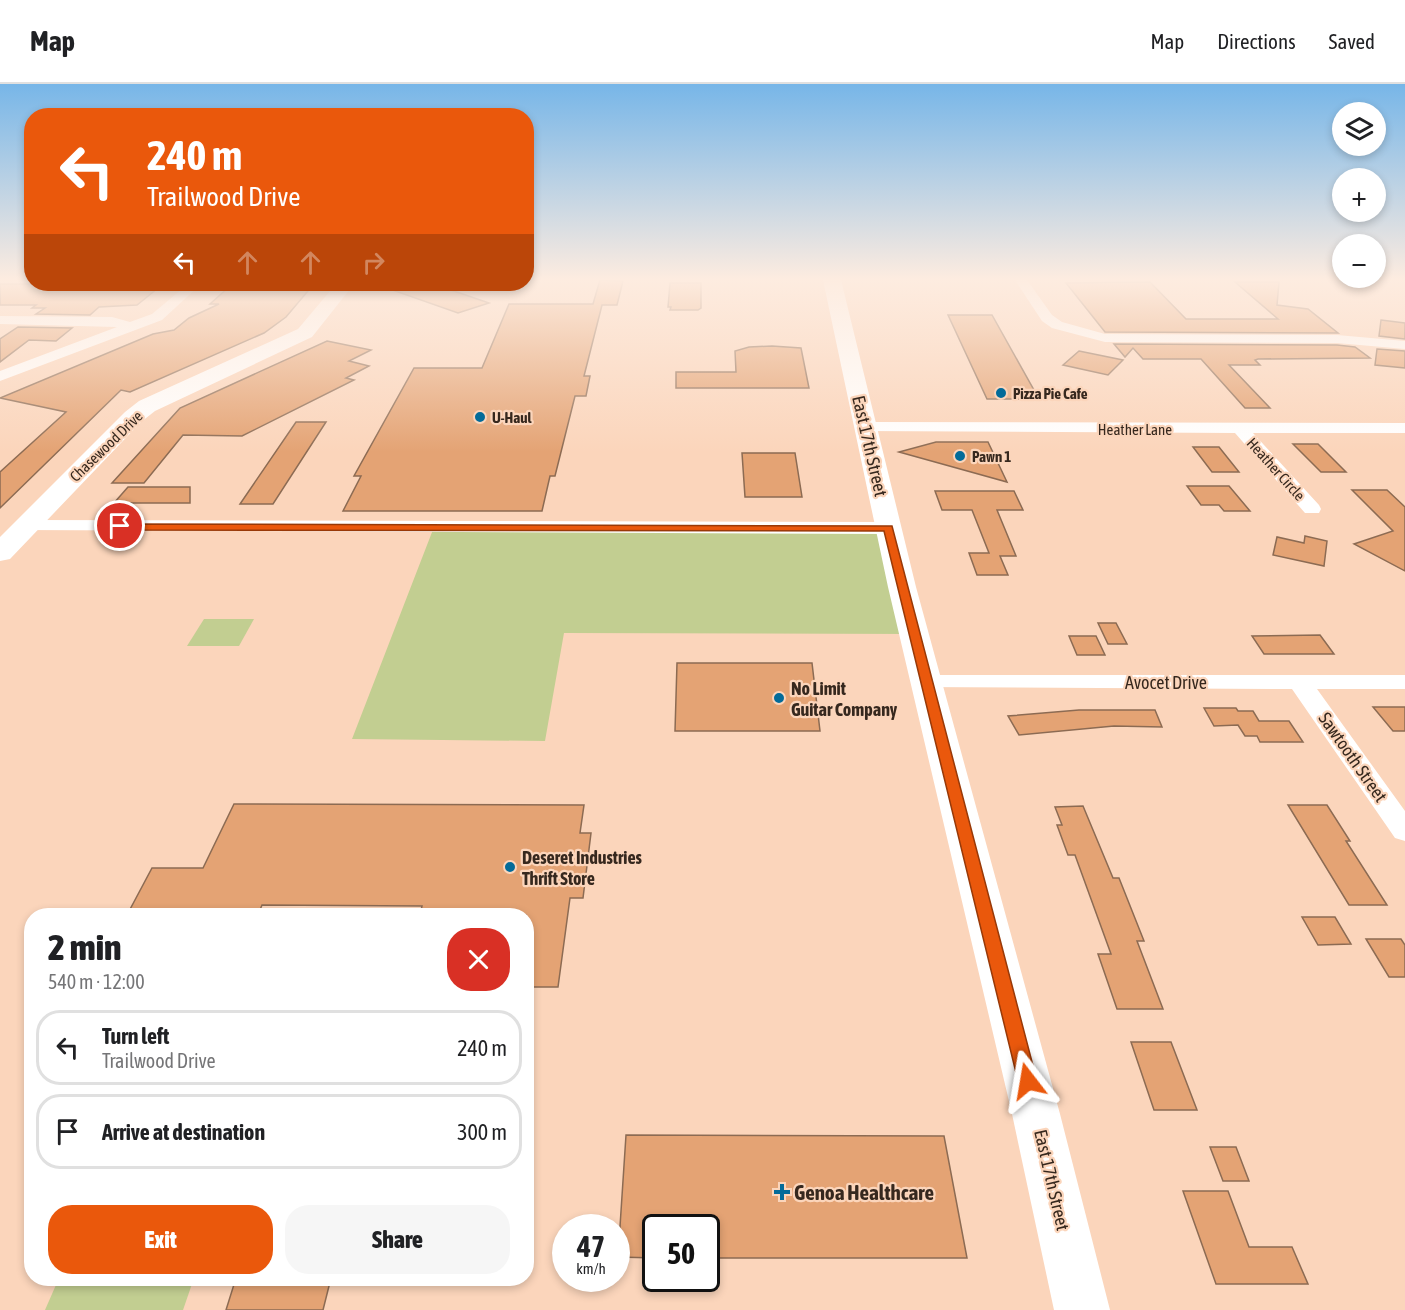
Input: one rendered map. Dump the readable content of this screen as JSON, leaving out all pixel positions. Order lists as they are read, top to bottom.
{
  "streets": {
    "main road": ["Chasewood Drive", "East 17th Street"],
    "street": [
      "Heather Lane",
      "Heather Circle",
      "Avocet Drive",
      "Sawtooth Street"
    ]
  },
  "crossings": [
    ["Heather Lane", "East 17th Street"],
    ["Heather Lane", "Heather Circle"],
    ["East 17th Street", "Avocet Drive"],
    ["Avocet Drive", "Sawtooth Street"]
  ],
  "places": {
    "other": [
      "Pizza Pie Cafe",
      "U-Haul",
      "Pawn 1",
      "No Limit Guitar Company",
      "Deseret Industries Thrift Store"
    ],
    "health": ["Genoa Healthcare"]
  },
  "page": {
    "header": "Map",
    "nav": ["Map", "Directions", "Saved"],
    "map_buttons": ["+", "−"],
    "turn": ["240 m", "Trailwood Drive"],
    "heading": ["2 min", "540 m · 12:00"],
    "list": [
      {
        "name": "Turn left",
        "note": "Trailwood Drive",
        "value": "240 m"
      },
      {
        "name": "Arrive at destination",
        "value": "300 m"
      }
    ],
    "buttons": ["Exit", "Share"],
    "speed": "47 km/h",
    "limit": "50"
  }
}
